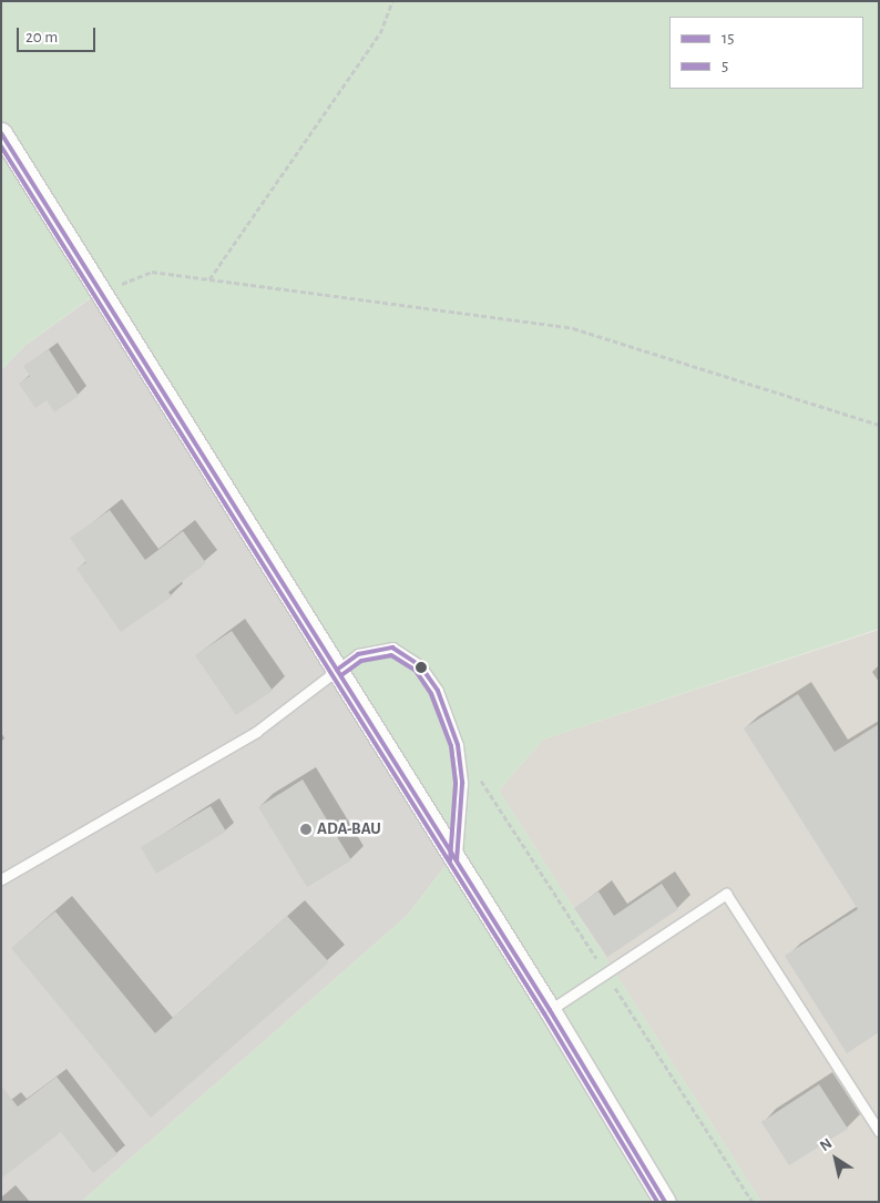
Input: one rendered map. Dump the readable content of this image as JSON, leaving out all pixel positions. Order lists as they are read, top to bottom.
{
  "places": ["ADA-BAU"],
  "lines": ["transit line 15", "transit line 5"],
  "legend": ["15", "5"],
  "scale_bar": "20 m",
  "north": "top left"
}
